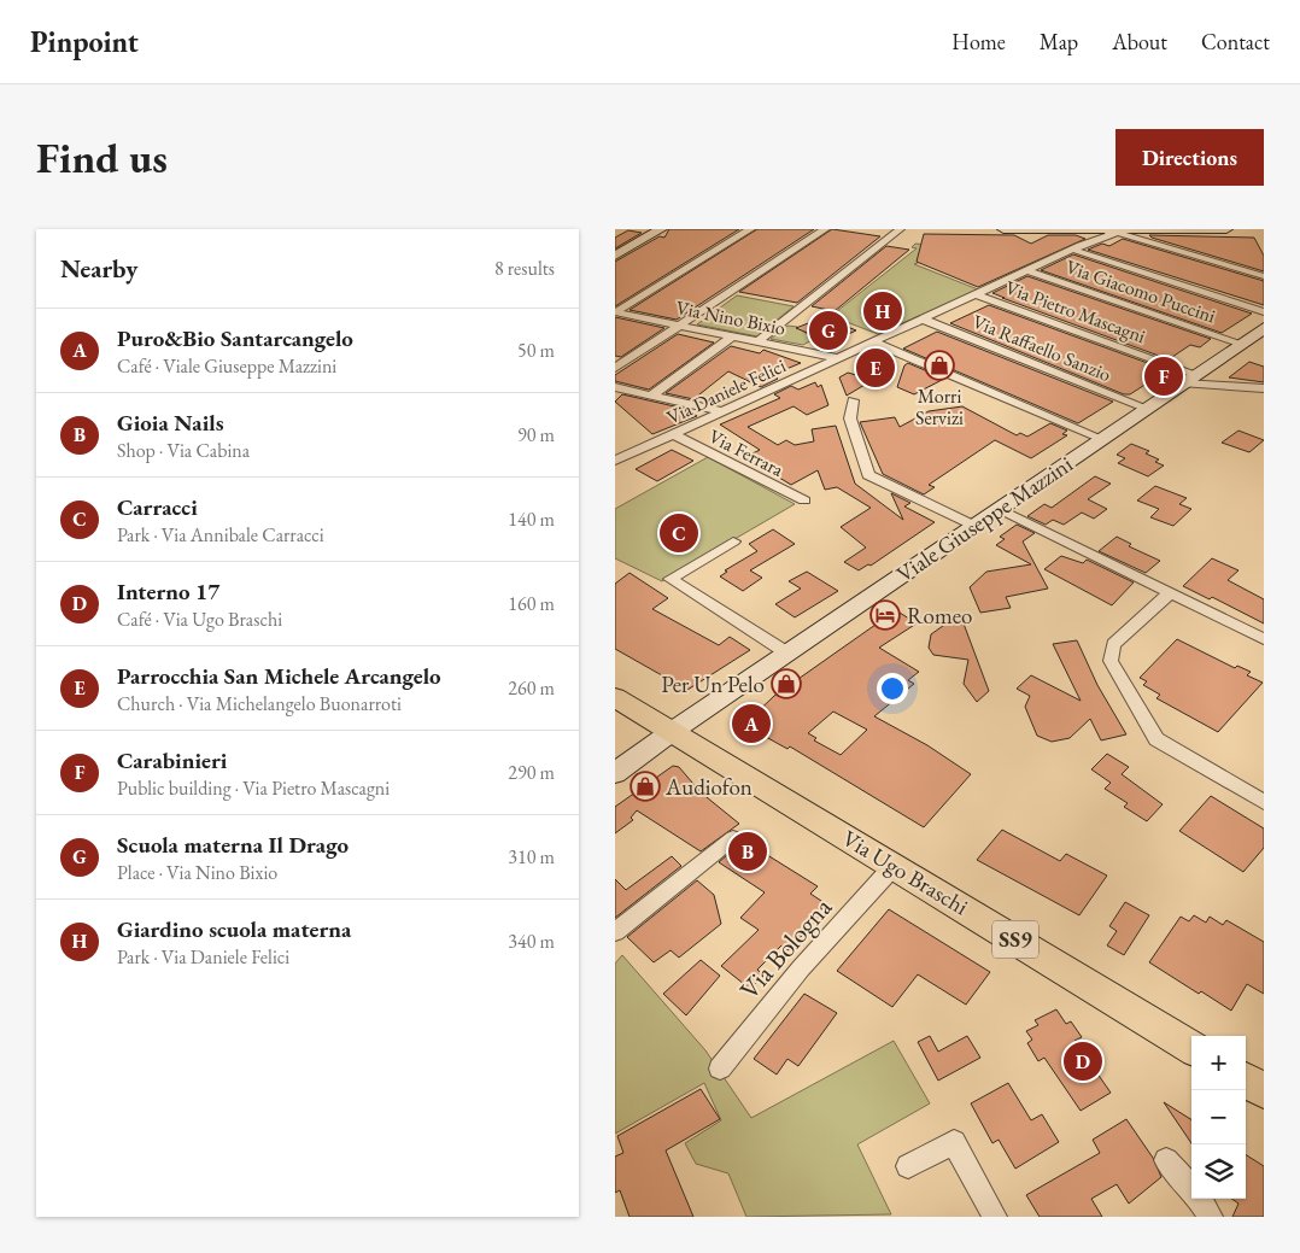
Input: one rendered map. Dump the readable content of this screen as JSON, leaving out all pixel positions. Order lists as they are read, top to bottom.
{
  "streets": {
    "main road": ["Via Ugo Braschi", "SS9"],
    "street": [
      "Via Giacomo Puccini",
      "Via Pietro Mascagni",
      "Via Nino Bixio",
      "Via Raffaello Sanzio",
      "Via Daniele Felici",
      "Via Ferrara",
      "Viale Giuseppe Mazzini",
      "Via Bologna"
    ]
  },
  "crossings": [
    ["Via Giacomo Puccini", "Via Daniele Felici"],
    ["Via Giacomo Puccini", "Viale Giuseppe Mazzini"],
    ["Via Pietro Mascagni", "Via Daniele Felici"],
    ["Via Pietro Mascagni", "Viale Giuseppe Mazzini"],
    ["Via Nino Bixio", "Via Daniele Felici"],
    ["Via Raffaello Sanzio", "Via Daniele Felici"],
    ["Via Raffaello Sanzio", "Viale Giuseppe Mazzini"],
    ["Via Daniele Felici", "Via Ferrara"],
    ["Viale Giuseppe Mazzini", "Via Ugo Braschi"],
    ["Via Ugo Braschi", "Via Bologna"]
  ],
  "places": {
    "shop": ["Morri Servizi", "Per Un Pelo", "Audiofon"],
    "hotel": ["Romeo"]
  },
  "page": {
    "header": "Pinpoint",
    "nav": [
      "Home",
      "Map",
      "About",
      "Contact"
    ],
    "buttons": "Directions",
    "title": "Find us",
    "heading": ["Nearby", "8 results"],
    "pins": [
      "H",
      "G",
      "E",
      "F",
      "C",
      "A",
      "B",
      "D"
    ],
    "list": [
      {
        "mark": "A",
        "name": "Puro&Bio Santarcangelo",
        "note": "Café · Viale Giuseppe Mazzini",
        "value": "50 m"
      },
      {
        "mark": "B",
        "name": "Gioia Nails",
        "note": "Shop · Via Cabina",
        "value": "90 m"
      },
      {
        "mark": "C",
        "name": "Carracci",
        "note": "Park · Via Annibale Carracci",
        "value": "140 m"
      },
      {
        "mark": "D",
        "name": "Interno 17",
        "note": "Café · Via Ugo Braschi",
        "value": "160 m"
      },
      {
        "mark": "E",
        "name": "Parrocchia San Michele Arcangelo",
        "note": "Church · Via Michelangelo Buonarroti",
        "value": "260 m"
      },
      {
        "mark": "F",
        "name": "Carabinieri",
        "note": "Public building · Via Pietro Mascagni",
        "value": "290 m"
      },
      {
        "mark": "G",
        "name": "Scuola materna Il Drago",
        "note": "Place · Via Nino Bixio",
        "value": "310 m"
      },
      {
        "mark": "H",
        "name": "Giardino scuola materna",
        "note": "Park · Via Daniele Felici",
        "value": "340 m"
      }
    ],
    "map_buttons": ["+", "−"]
  }
}
